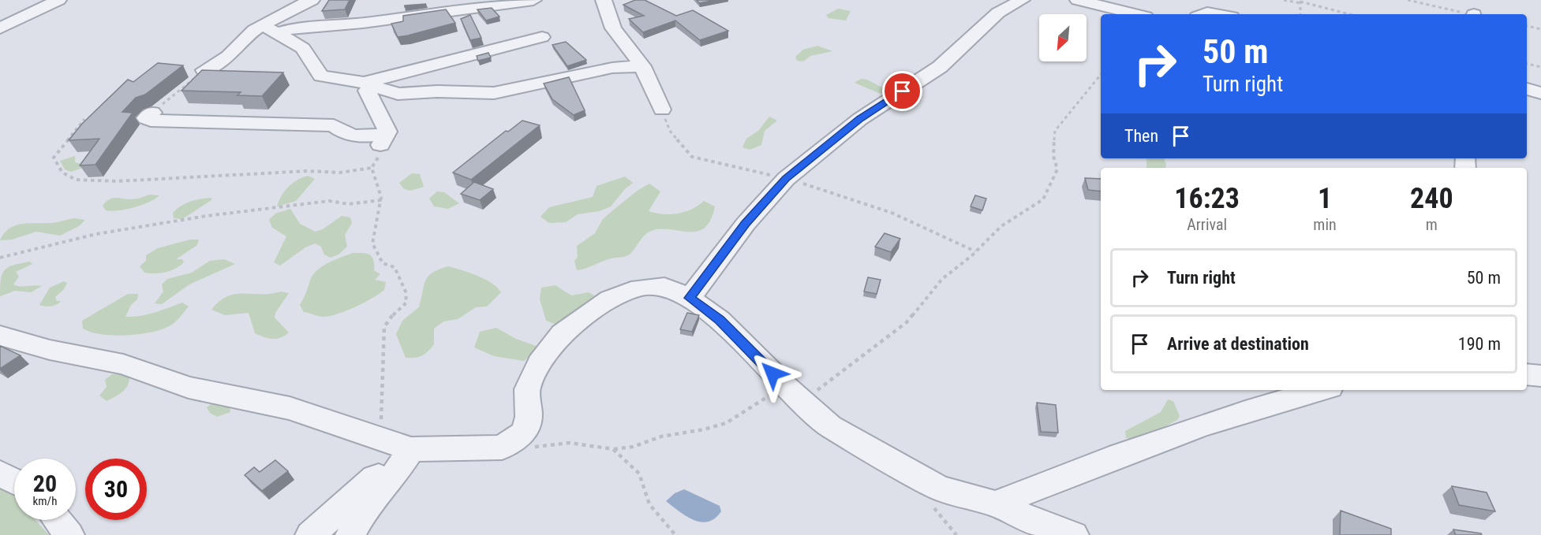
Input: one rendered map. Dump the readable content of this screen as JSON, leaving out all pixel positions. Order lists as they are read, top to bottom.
{
  "north": "bottom left",
  "page": {
    "turn": ["50 m", "Turn right"],
    "then": "Then",
    "eta": [
      "16:23",
      "Arrival",
      "1",
      "min",
      "240",
      "m"
    ],
    "list": [
      {
        "name": "Turn right",
        "value": "50 m"
      },
      {
        "name": "Arrive at destination",
        "value": "190 m"
      }
    ],
    "speed": "20 km/h",
    "limit": "30"
  }
}
